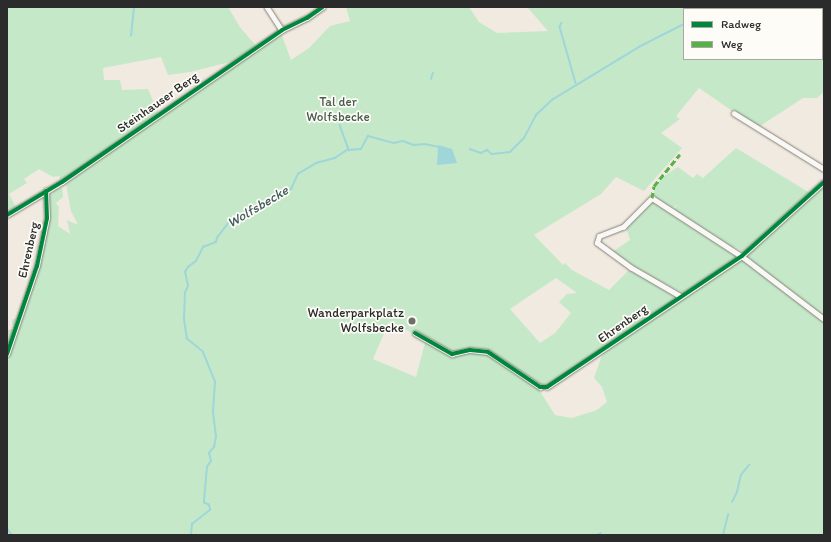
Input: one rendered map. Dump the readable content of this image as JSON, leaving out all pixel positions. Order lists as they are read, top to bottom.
{
  "streets": {
    "street": ["Steinhauser Berg", "Ehrenberg"]
  },
  "crossings": [
    ["Steinhauser Berg", "Ehrenberg"]
  ],
  "water": ["Wolfsbecke"],
  "parks": ["Tal der Wolfsbecke"],
  "places": ["Wanderparkplatz Wolfsbecke"],
  "legend": ["Radweg", "Weg"]
}
